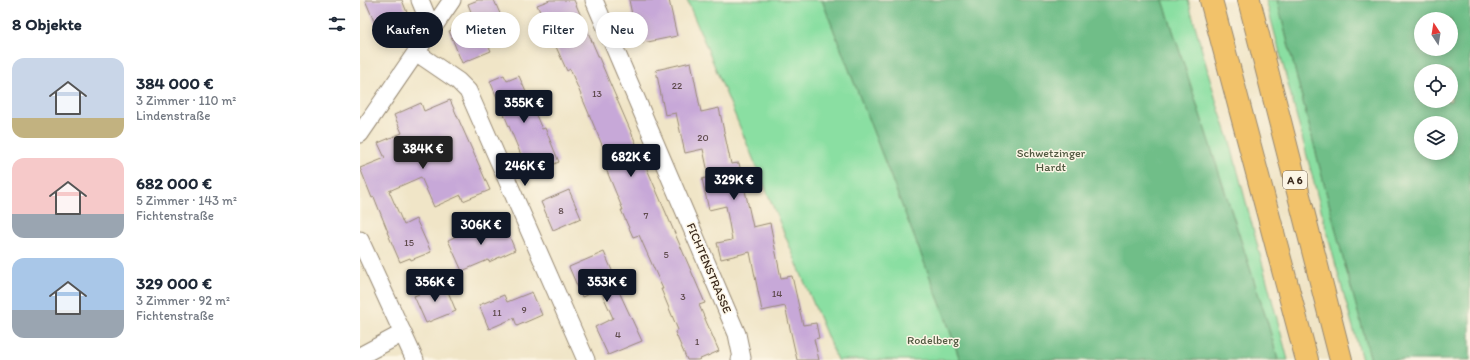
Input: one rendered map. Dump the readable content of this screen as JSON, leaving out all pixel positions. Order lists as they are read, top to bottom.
{
  "streets": {
    "highway": ["A 6"],
    "street": ["FICHTENSTRASSE"]
  },
  "parks": ["Schwetzinger Hardt", "Rodelberg"],
  "house_numbers": [
    "22",
    "13",
    "20",
    "8",
    "7",
    "15",
    "5",
    "14",
    "3",
    "9",
    "11",
    "4",
    "1"
  ],
  "north": "top",
  "page": {
    "heading": "8 Objekte",
    "chip": [
      "Kaufen",
      "Mieten",
      "Filter",
      "Neu"
    ],
    "list": [
      {
        "name": "384 000 €",
        "note": "3 Zimmer · 110 m² · Lindenstraße"
      },
      {
        "name": "682 000 €",
        "note": "5 Zimmer · 143 m² · Fichtenstraße"
      },
      {
        "name": "329 000 €",
        "note": "3 Zimmer · 92 m² · Fichtenstraße"
      }
    ],
    "price": [
      "355K €",
      "384K €",
      "682K €",
      "246K €",
      "329K €",
      "306K €",
      "356K €",
      "353K €"
    ]
  }
}
